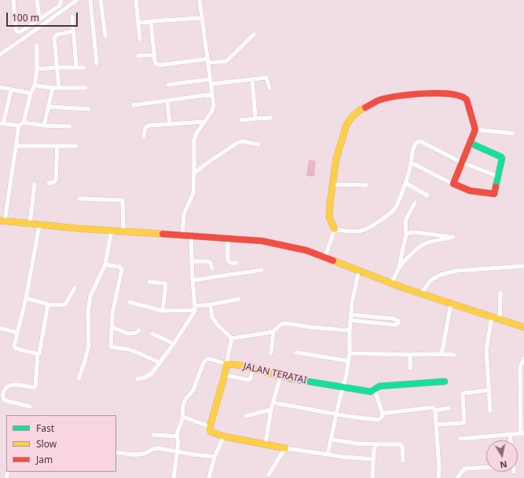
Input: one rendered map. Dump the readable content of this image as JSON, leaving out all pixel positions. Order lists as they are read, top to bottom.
{
  "streets": {
    "street": ["JALAN TERATAI"]
  },
  "legend": ["Fast", "Slow", "Jam"],
  "scale_bar": "100 m",
  "north": "bottom"
}
